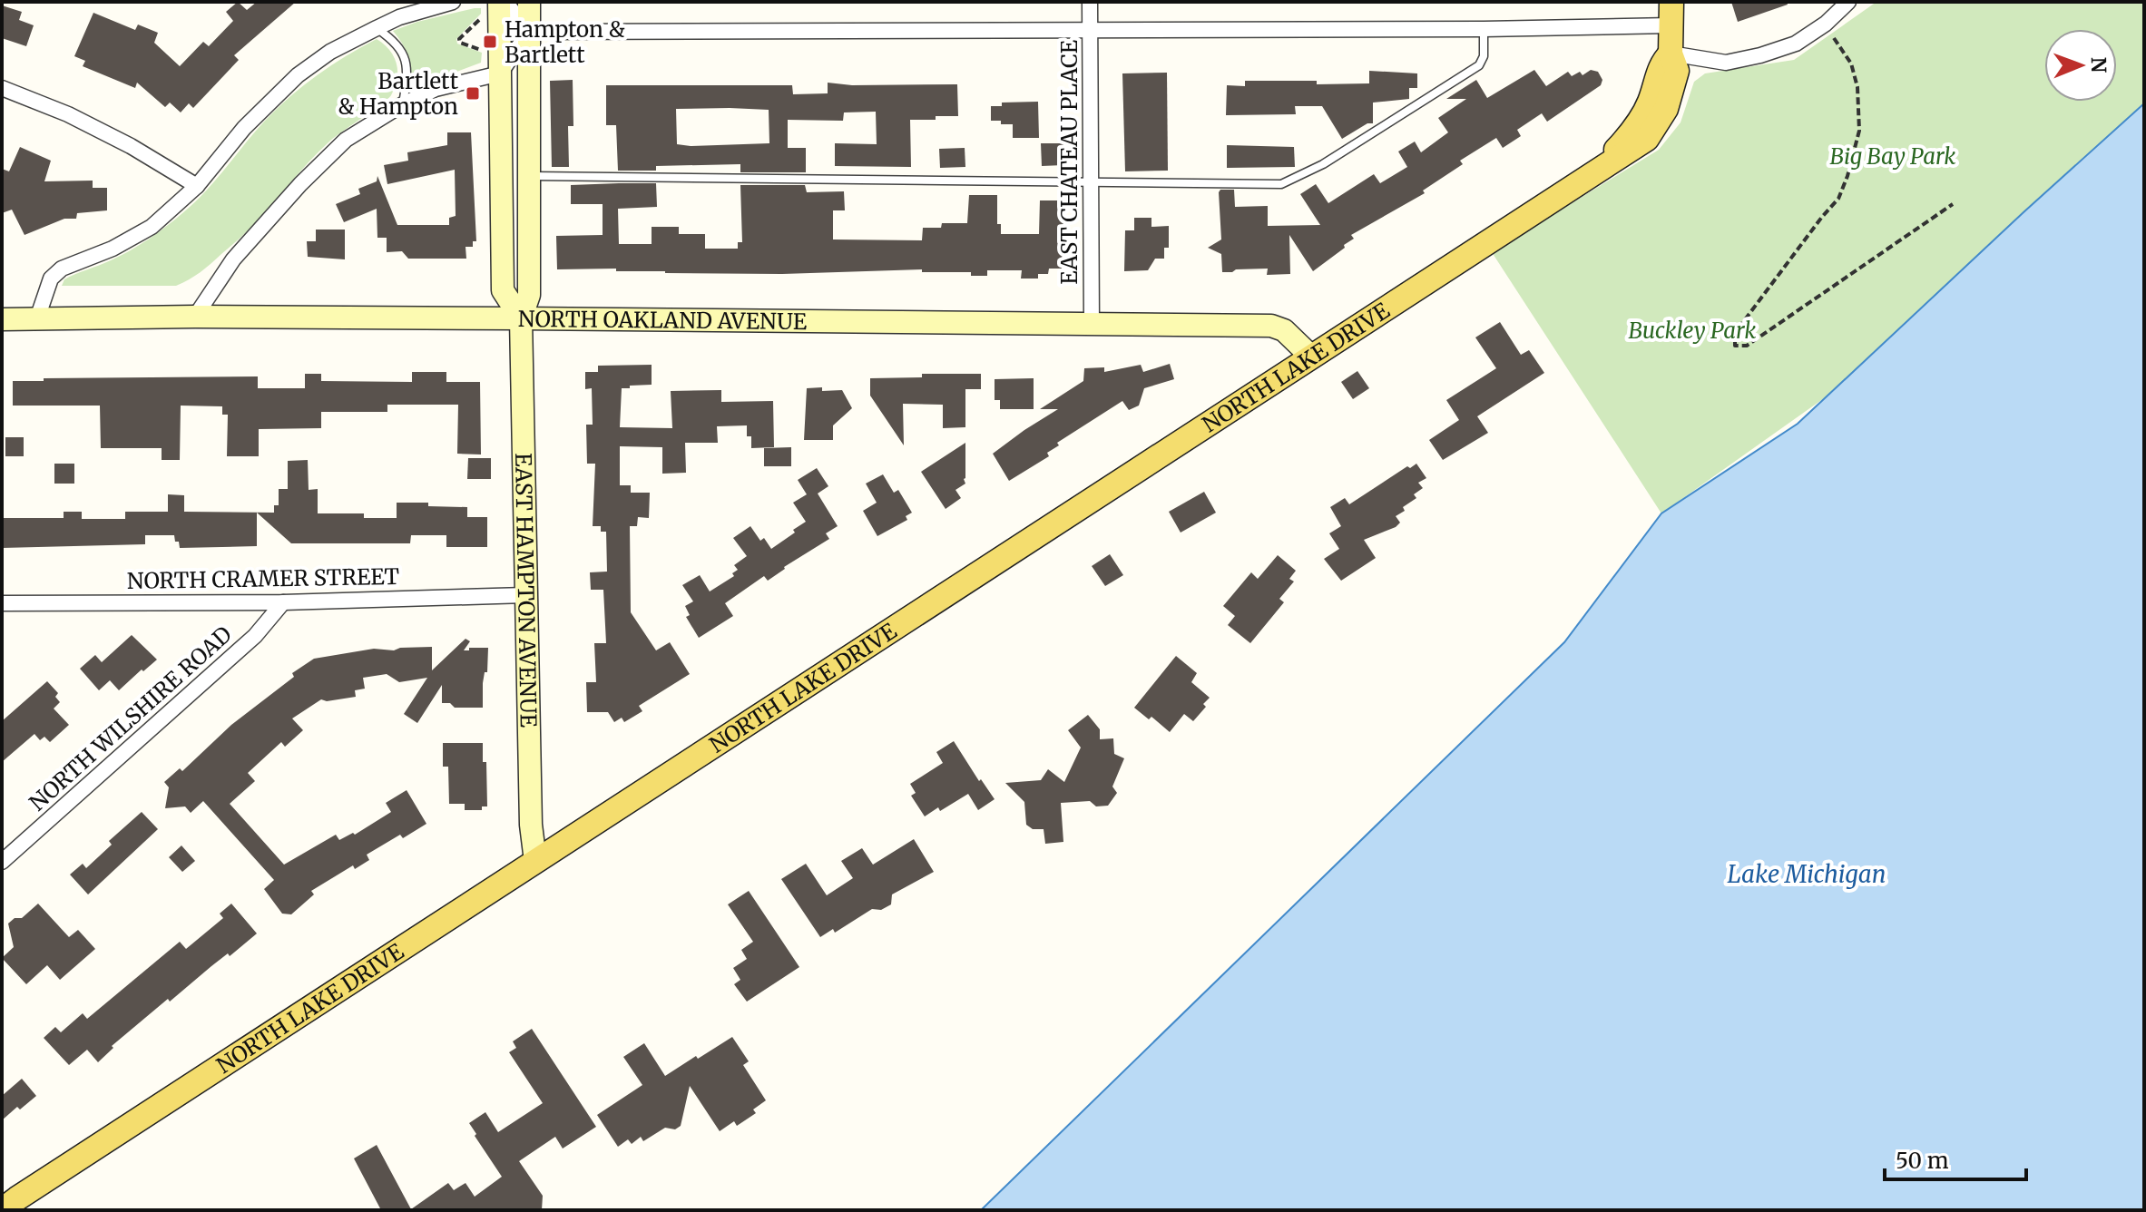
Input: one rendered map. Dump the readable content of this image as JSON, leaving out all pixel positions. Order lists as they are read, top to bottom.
{
  "streets": {
    "main road": ["NORTH OAKLAND AVENUE", "NORTH LAKE DRIVE", "EAST HAMPTON AVENUE"],
    "street": ["EAST CHATEAU PLACE", "NORTH CRAMER STREET", "NORTH WILSHIRE ROAD"]
  },
  "crossings": [
    ["EAST CHATEAU PLACE", "NORTH OAKLAND AVENUE"],
    ["NORTH OAKLAND AVENUE", "NORTH LAKE DRIVE"],
    ["NORTH OAKLAND AVENUE", "EAST HAMPTON AVENUE"],
    ["NORTH LAKE DRIVE", "EAST HAMPTON AVENUE"],
    ["NORTH CRAMER STREET", "EAST HAMPTON AVENUE"],
    ["NORTH CRAMER STREET", "NORTH WILSHIRE ROAD"]
  ],
  "water": ["Lake Michigan"],
  "parks": ["Big Bay Park", "Buckley Park"],
  "places": {
    "transit": ["Hampton & Bartlett", "Bartlett & Hampton"]
  },
  "scale_bar": "50 m",
  "north": "right"
}
